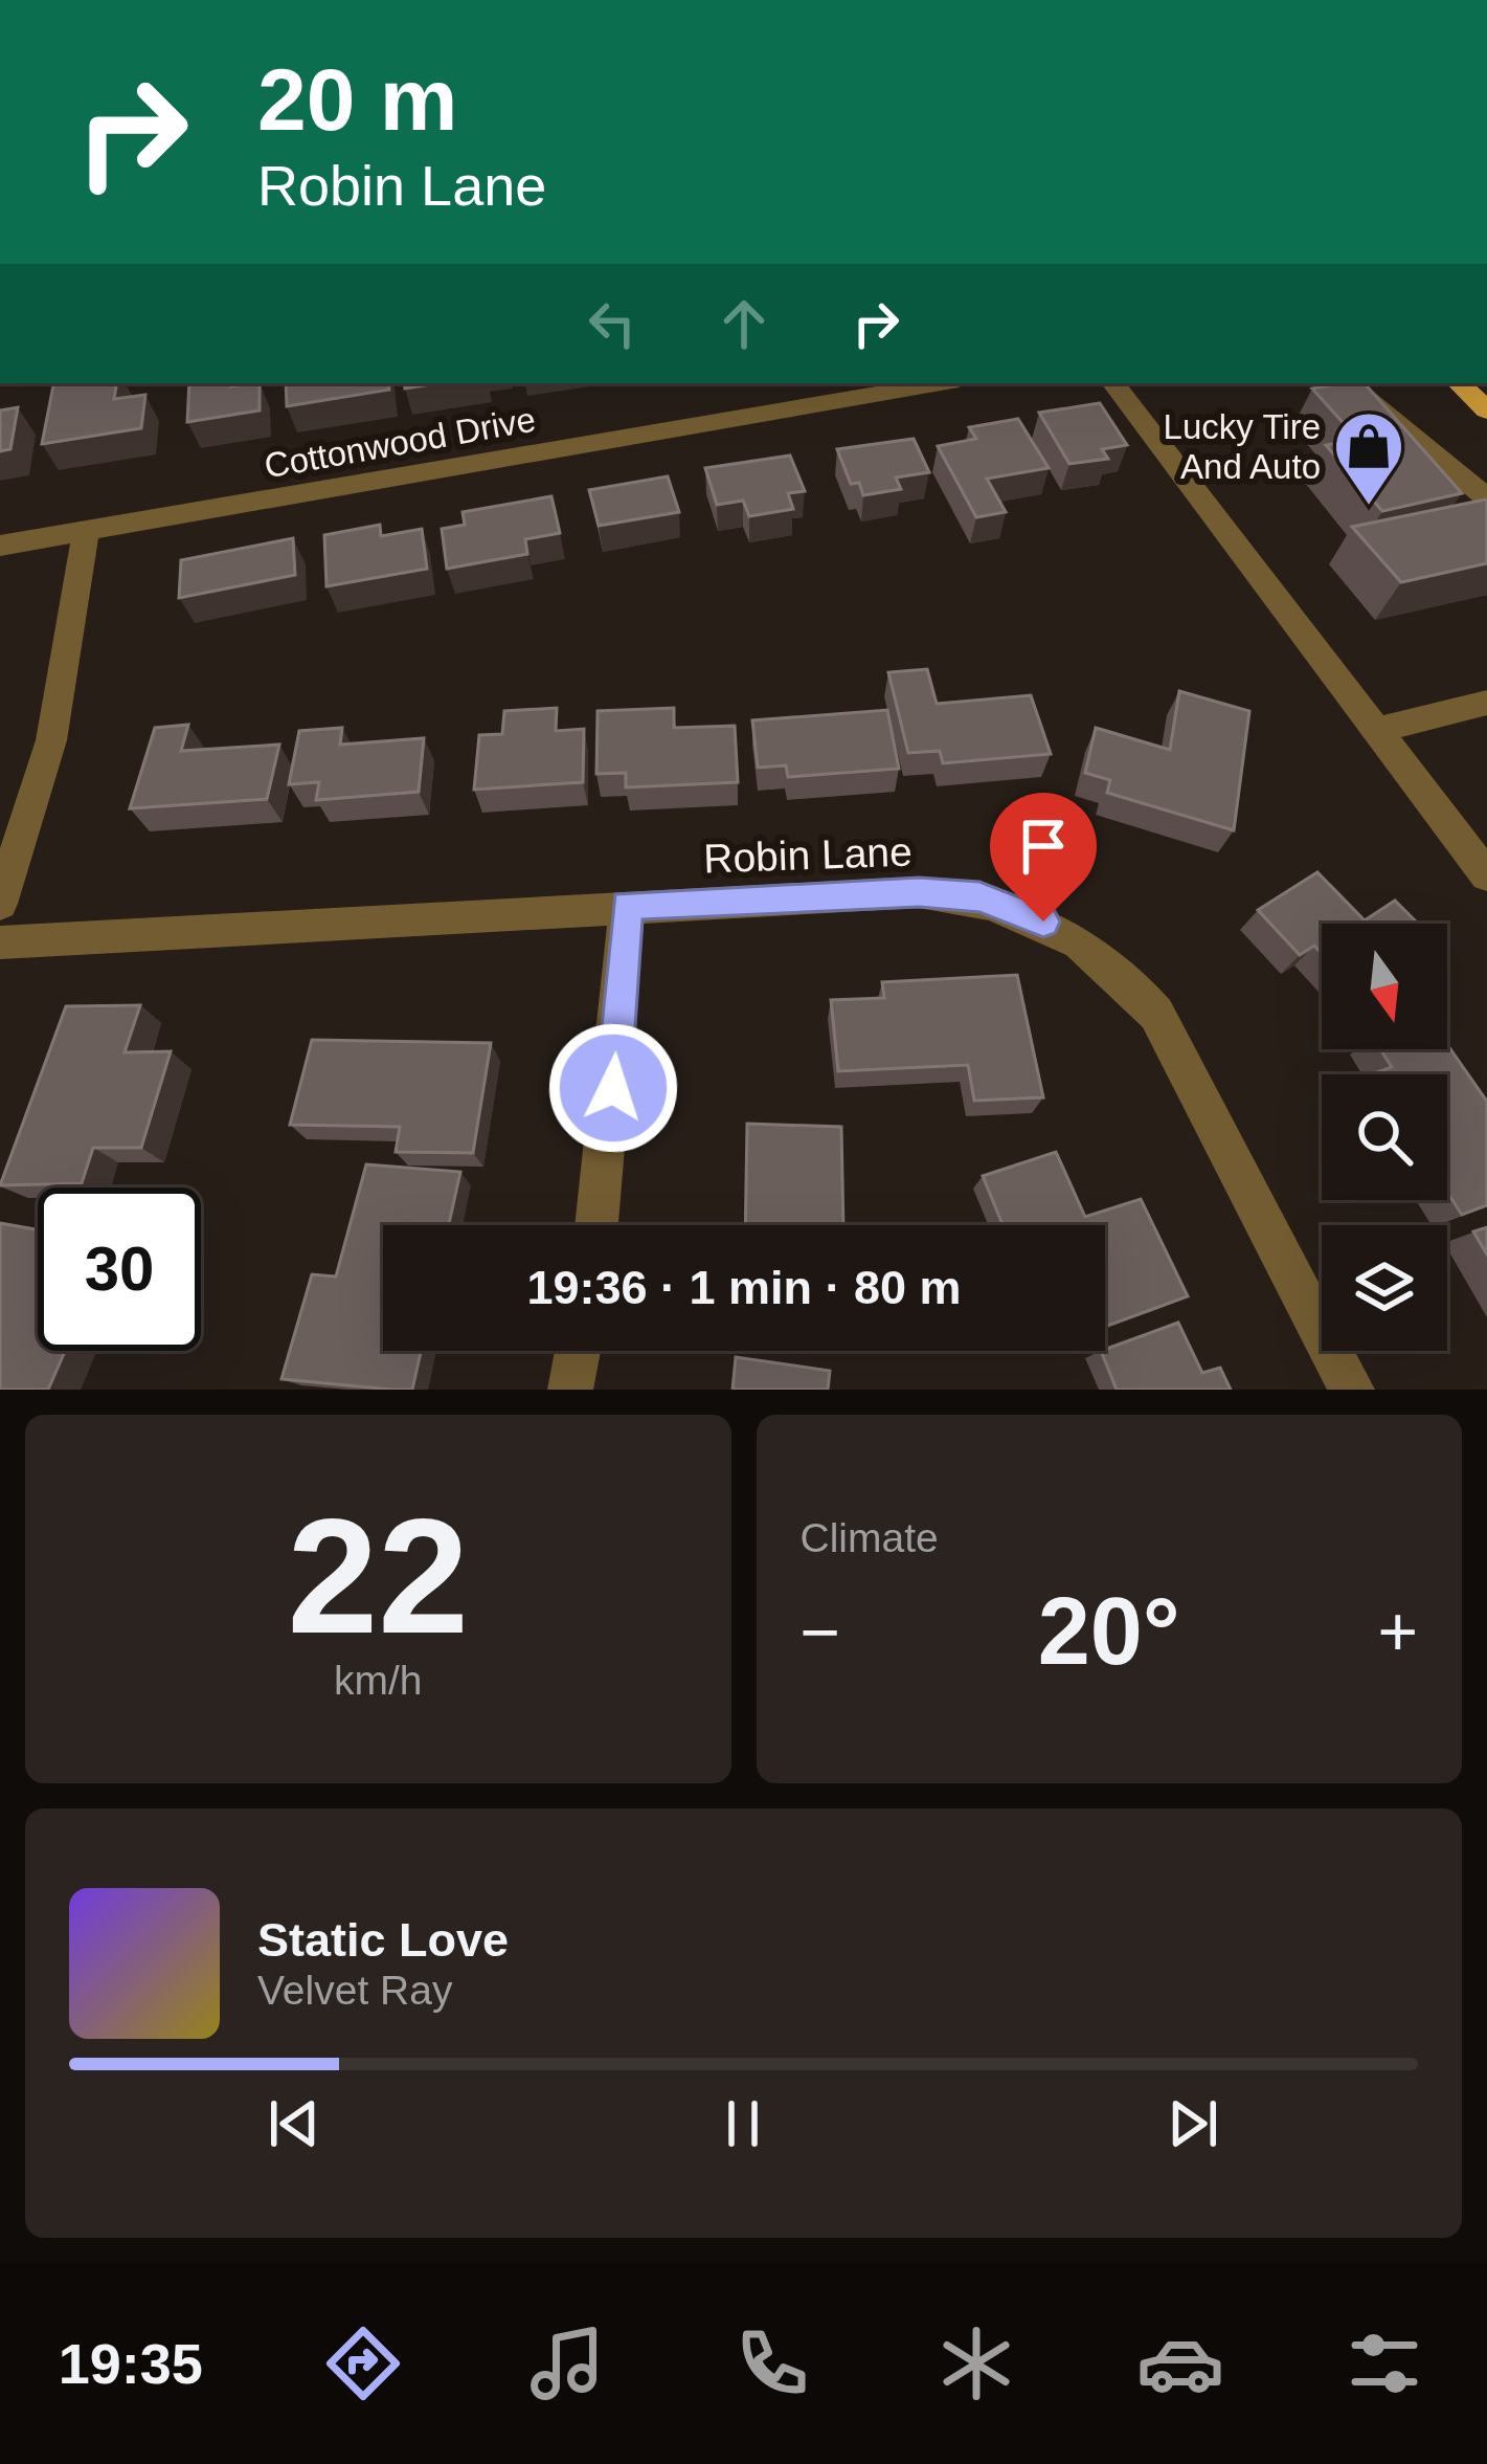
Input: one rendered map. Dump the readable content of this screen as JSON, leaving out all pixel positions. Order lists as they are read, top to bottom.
{
  "streets": {
    "street": ["Cottonwood Drive", "Robin Lane"]
  },
  "places": {
    "shop": ["Lucky Tire And Auto"]
  },
  "north": "bottom",
  "page": {
    "turn": ["20 m", "Robin Lane"],
    "limit": "30",
    "trip": "19:36 · 1 min · 80 m",
    "tile": [
      ["22", "km/h"],
      "Climate"
    ],
    "heat": ["−", "20°", "+"],
    "song": ["Static Love", "Velvet Ray"],
    "tabs": "19:35"
  }
}
